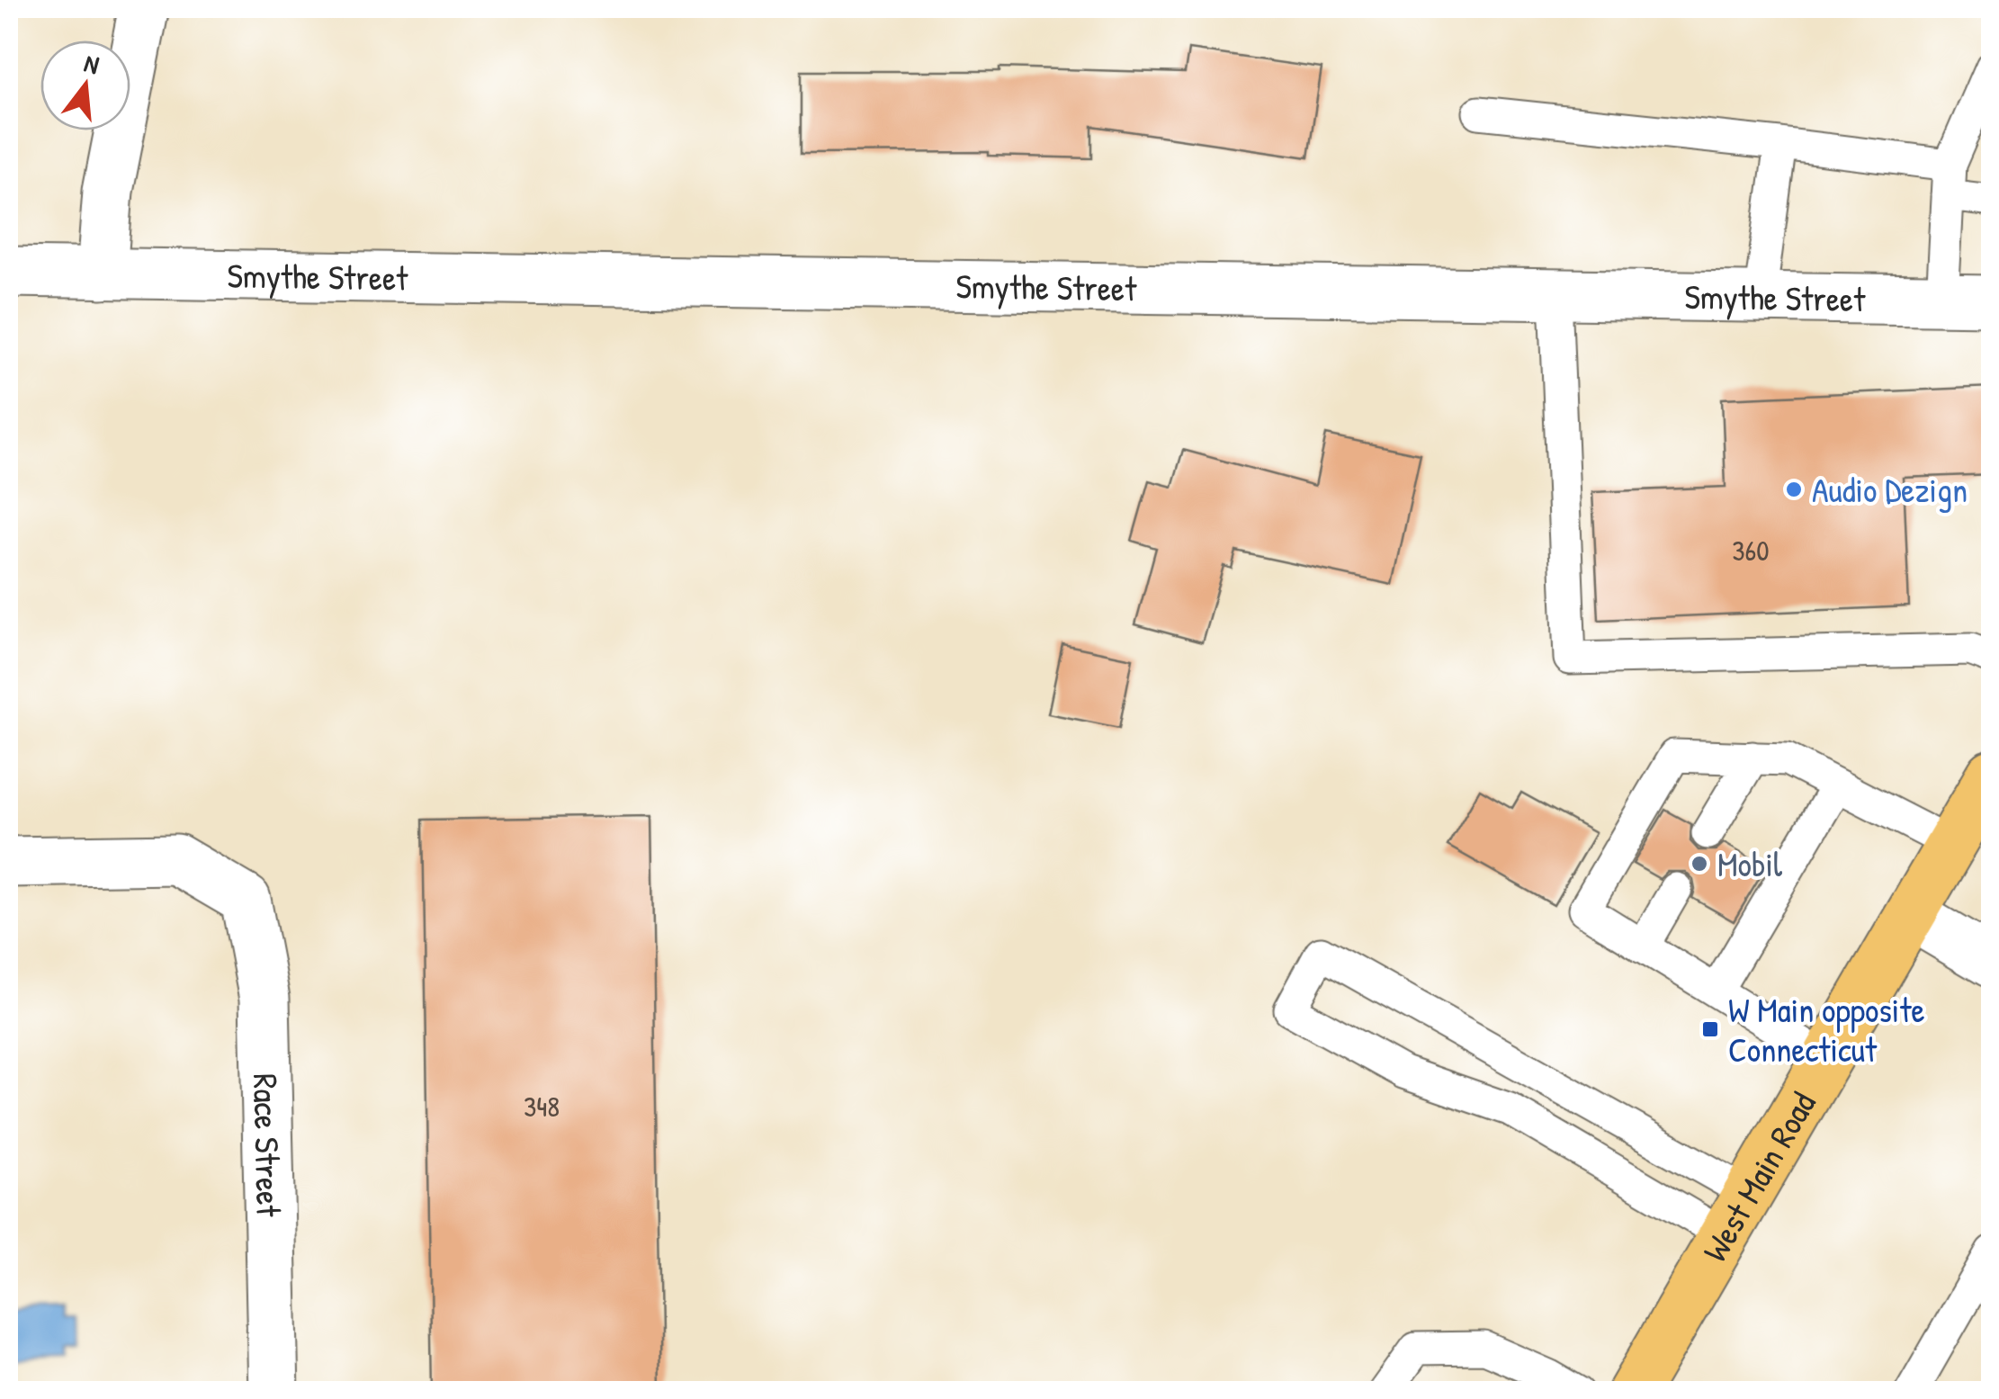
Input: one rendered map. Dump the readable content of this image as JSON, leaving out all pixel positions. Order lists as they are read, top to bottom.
{
  "streets": {
    "main road": ["West Main Road"],
    "street": ["Smythe Street", "Race Street"]
  },
  "places": {
    "other": ["Audio Dezign", "Mobil"],
    "transit": ["W Main opposite Connecticut"]
  },
  "house_numbers": ["360", "348"],
  "north": "top"
}
